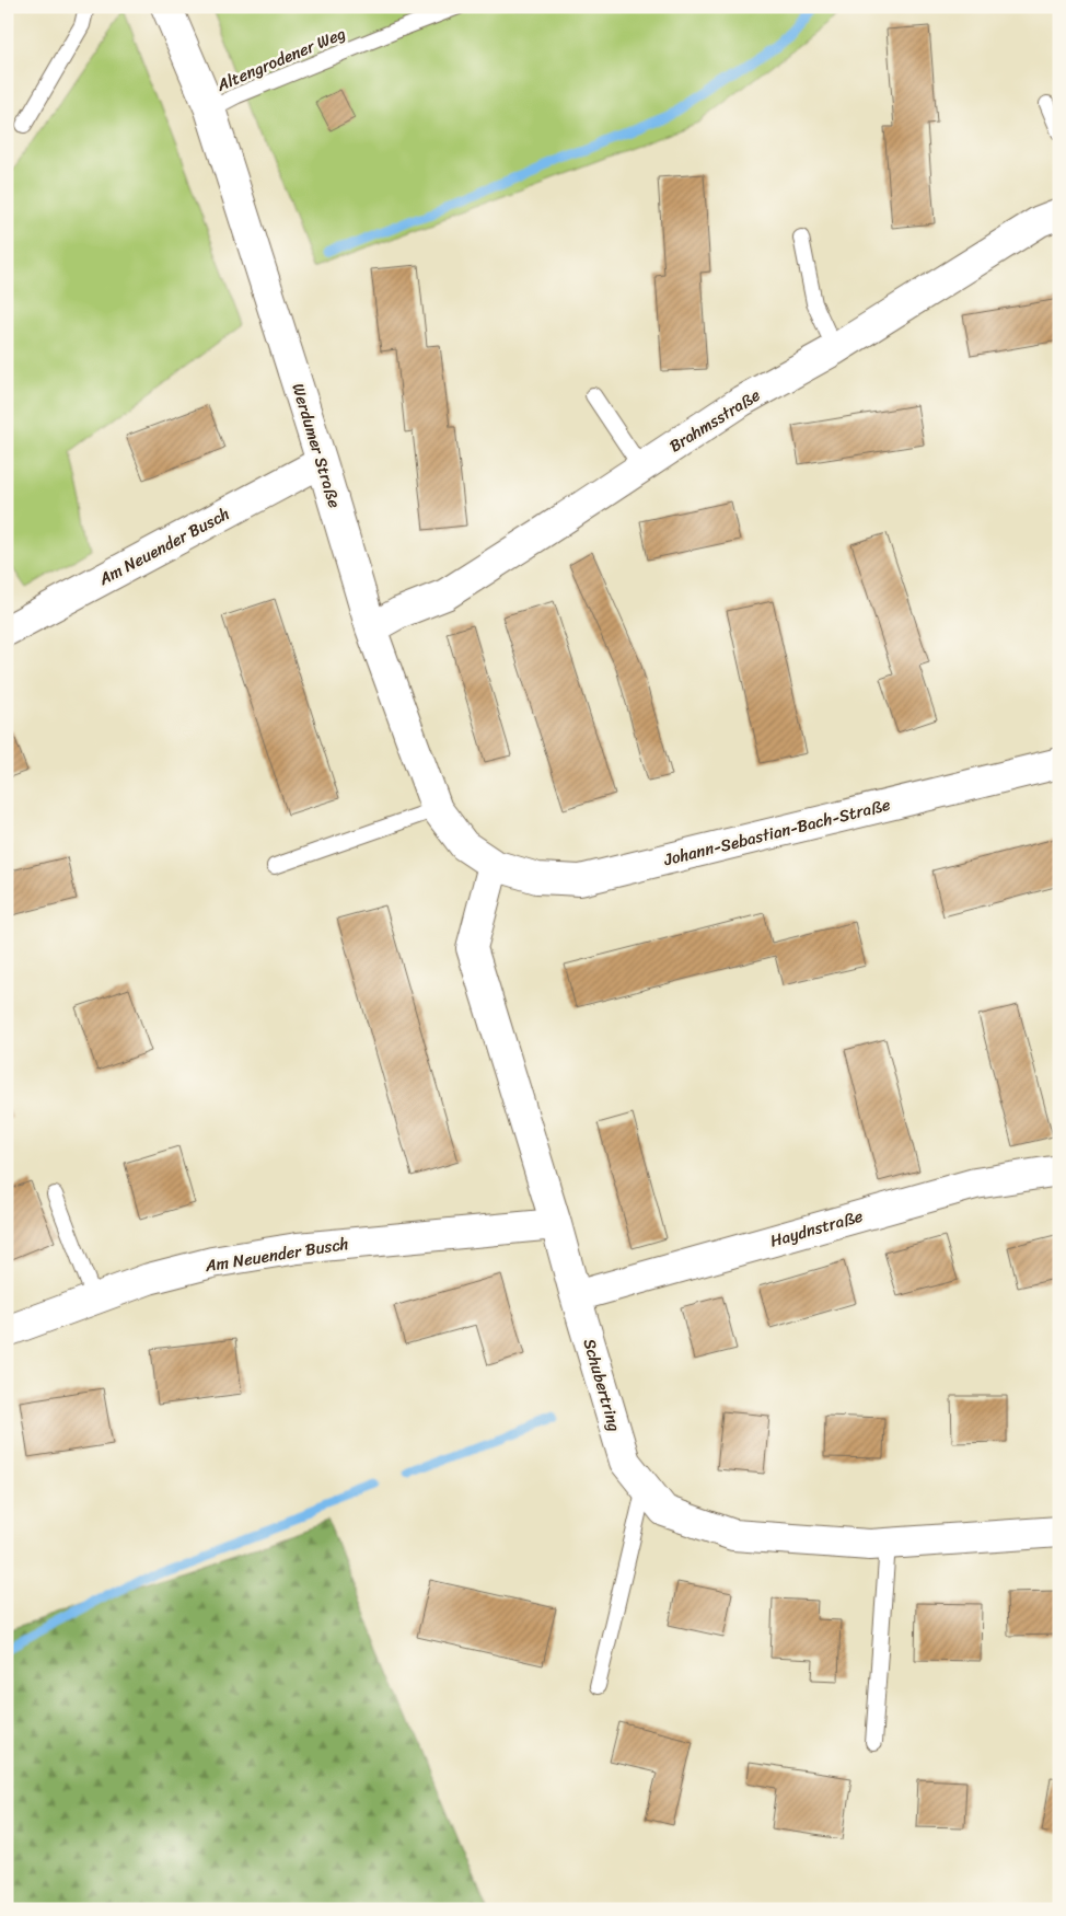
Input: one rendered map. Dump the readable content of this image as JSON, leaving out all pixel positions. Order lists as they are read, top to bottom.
{
  "streets": {
    "street": [
      "Brahmsstraße",
      "Werdumer Straße",
      "Am Neuender Busch",
      "Johann-Sebastian-Bach-Straße",
      "Haydnstraße",
      "Schubertring"
    ],
    "lane": ["Altengrodener Weg"]
  },
  "crossings": [
    ["Altengrodener Weg", "Werdumer Straße"],
    ["Brahmsstraße", "Werdumer Straße"],
    ["Werdumer Straße", "Am Neuender Busch"],
    ["Werdumer Straße", "Johann-Sebastian-Bach-Straße"],
    ["Werdumer Straße", "Schubertring"],
    ["Am Neuender Busch", "Schubertring"],
    ["Johann-Sebastian-Bach-Straße", "Schubertring"],
    ["Haydnstraße", "Schubertring"]
  ]
}
